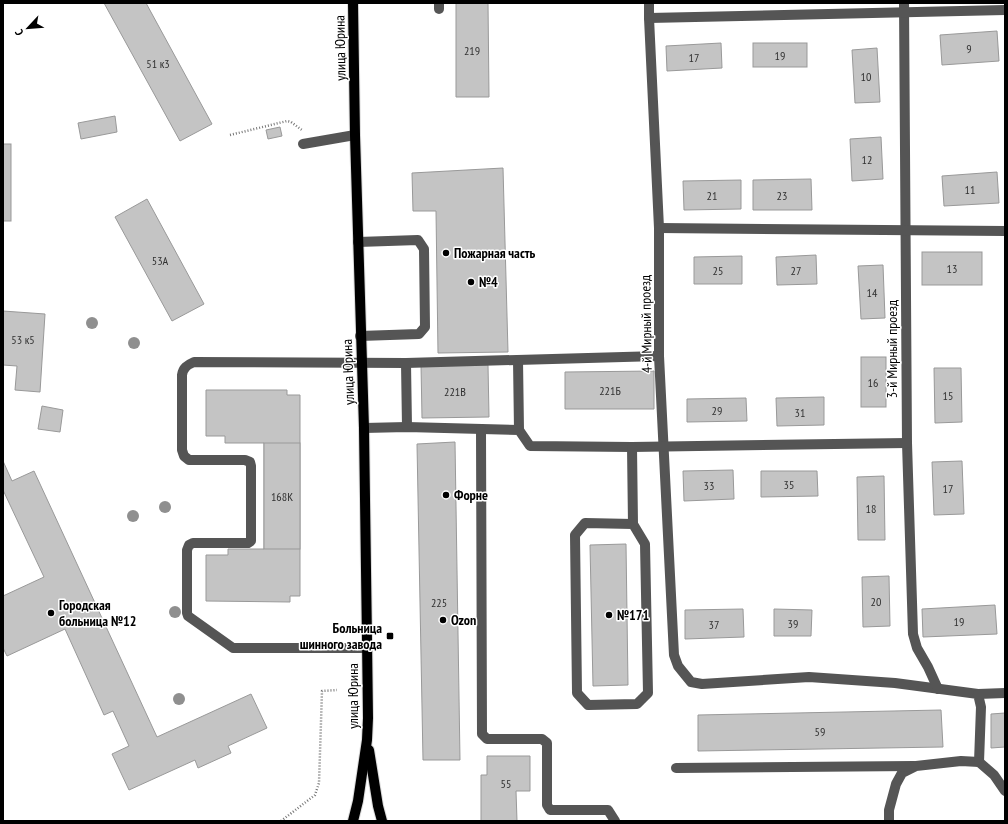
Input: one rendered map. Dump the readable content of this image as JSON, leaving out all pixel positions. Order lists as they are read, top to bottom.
{
  "streets": {
    "main road": ["улица Юрина"],
    "street": ["4-й Мирный проезд", "3-й Мирный проезд"]
  },
  "crossings": [
    ["4-й Мирный проезд", "3-й Мирный проезд"]
  ],
  "places": {
    "other": [
      "Пожарная часть",
      "№4",
      "Форне",
      "Городская больница №12",
      "№171",
      "Ozon"
    ],
    "transit": ["Больница шинного завода"]
  },
  "house_numbers": [
    "9",
    "219",
    "19",
    "17",
    "51 к3",
    "10",
    "12",
    "11",
    "21",
    "23",
    "53А",
    "13",
    "25",
    "27",
    "14",
    "53 к5",
    "16",
    "221Б",
    "221В",
    "15",
    "29",
    "31",
    "35",
    "33",
    "17",
    "168К",
    "18",
    "20",
    "225",
    "19",
    "39",
    "37",
    "59",
    "55"
  ],
  "north": "bottom left"
}
